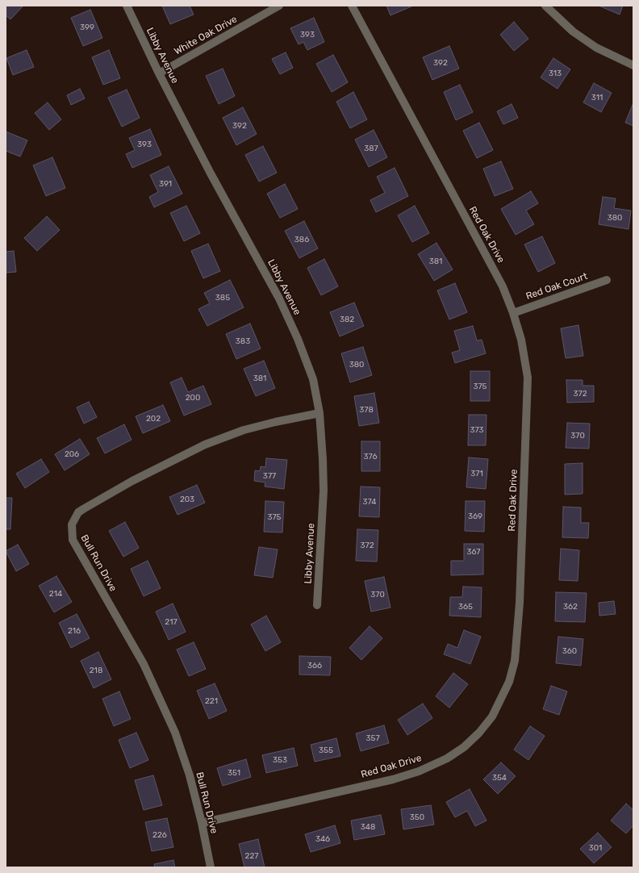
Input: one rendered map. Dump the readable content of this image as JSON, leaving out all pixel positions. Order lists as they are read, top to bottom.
{
  "streets": {
    "street": [
      "White Oak Drive",
      "Libby Avenue",
      "Red Oak Drive",
      "Red Oak Court",
      "Bull Run Drive"
    ]
  },
  "crossings": [
    ["White Oak Drive", "Libby Avenue"],
    ["Libby Avenue", "Bull Run Drive"],
    ["Red Oak Drive", "Red Oak Court"],
    ["Red Oak Drive", "Bull Run Drive"]
  ],
  "house_numbers": [
    "399",
    "393",
    "392",
    "313",
    "311",
    "392",
    "393",
    "387",
    "391",
    "380",
    "386",
    "381",
    "385",
    "382",
    "383",
    "380",
    "381",
    "375",
    "372",
    "200",
    "378",
    "202",
    "373",
    "370",
    "206",
    "376",
    "371",
    "377",
    "203",
    "374",
    "369",
    "375",
    "372",
    "367",
    "214",
    "370",
    "365",
    "362",
    "217",
    "216",
    "360",
    "366",
    "218",
    "221",
    "357",
    "355",
    "353",
    "351",
    "354",
    "350",
    "348",
    "226",
    "346",
    "301",
    "227"
  ]
}
